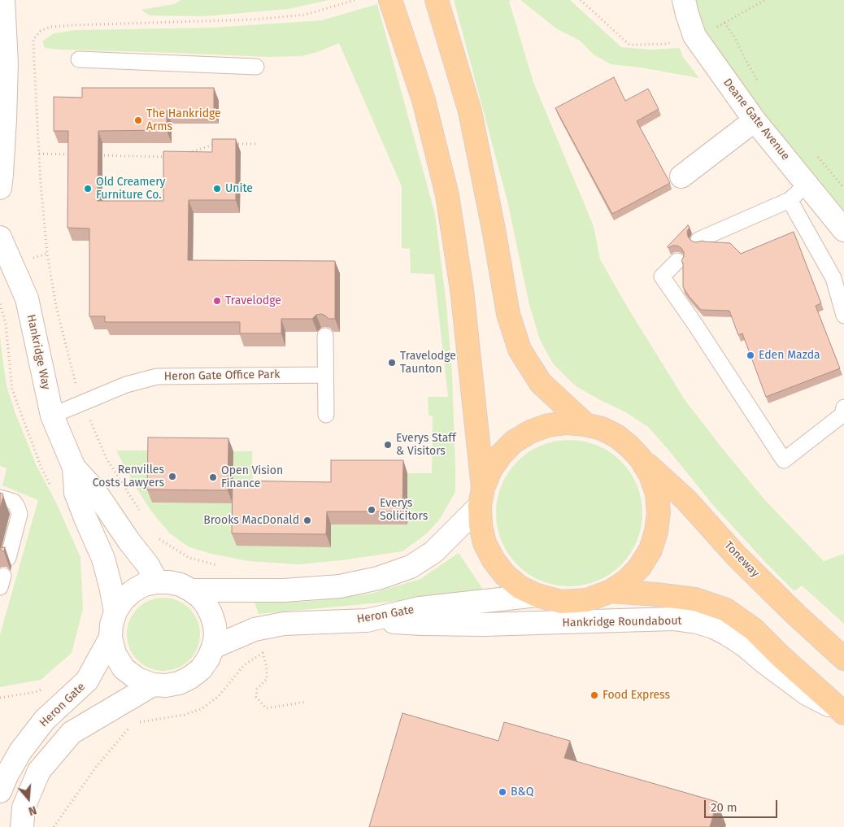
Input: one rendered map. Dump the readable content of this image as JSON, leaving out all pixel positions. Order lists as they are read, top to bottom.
{
  "streets": {
    "main road": ["Toneway", "Hankridge Roundabout"],
    "street": ["Deane Gate Avenue", "Hankridge Way", "Heron Gate"],
    "lane": ["Heron Gate Office Park"]
  },
  "crossings": [
    ["Hankridge Way", "Heron Gate Office Park"],
    ["Hankridge Way", "Heron Gate"],
    ["Toneway", "Hankridge Roundabout"],
    ["Heron Gate", "Hankridge Roundabout"]
  ],
  "places": [
    "The Hankridge Arms",
    "Old Creamery Furniture Co.",
    "Unite",
    "Travelodge",
    "Eden Mazda",
    "Travelodge Taunton",
    "Everys Staff & Visitors",
    "Renvilles Costs Lawyers",
    "Open Vision Finance",
    "Everys Solicitors",
    "Brooks MacDonald",
    "Food Express",
    "B&Q"
  ],
  "scale_bar": "20 m",
  "north": "bottom"
}
